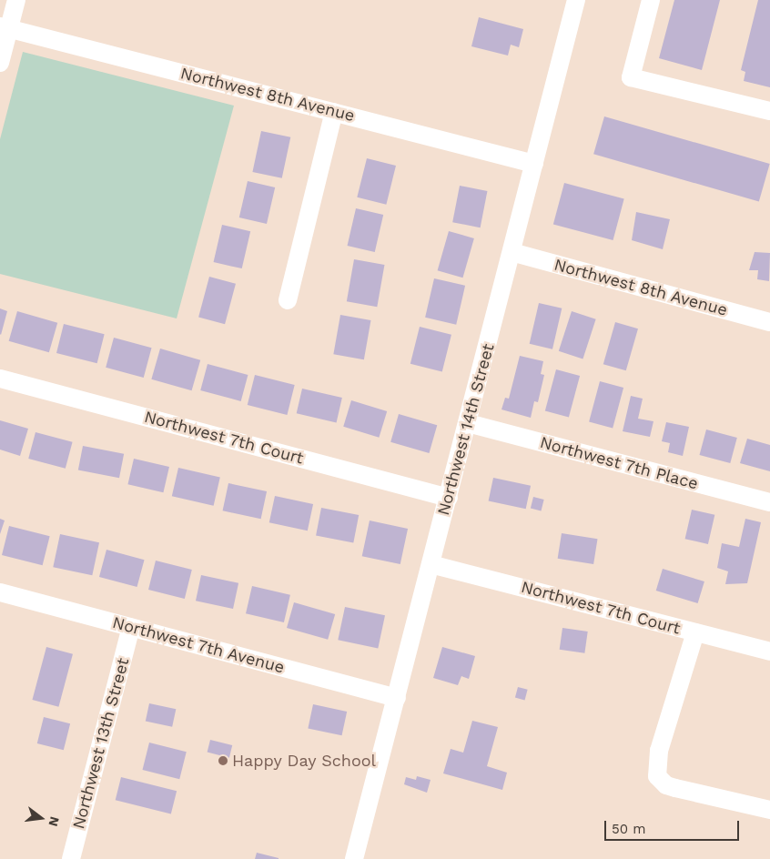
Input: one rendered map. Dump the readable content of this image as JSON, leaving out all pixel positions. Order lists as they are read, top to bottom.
{
  "streets": {
    "street": [
      "Northwest 8th Avenue",
      "Northwest 14th Street",
      "Northwest 7th Court",
      "Northwest 7th Place",
      "Northwest 7th Avenue",
      "Northwest 13th Street"
    ]
  },
  "crossings": [
    ["Northwest 8th Avenue", "Northwest 14th Street"],
    ["Northwest 14th Street", "Northwest 7th Court"],
    ["Northwest 14th Street", "Northwest 7th Place"],
    ["Northwest 14th Street", "Northwest 7th Avenue"],
    ["Northwest 7th Avenue", "Northwest 13th Street"]
  ],
  "places": ["Happy Day School"],
  "scale_bar": "50 m",
  "north": "right"
}
